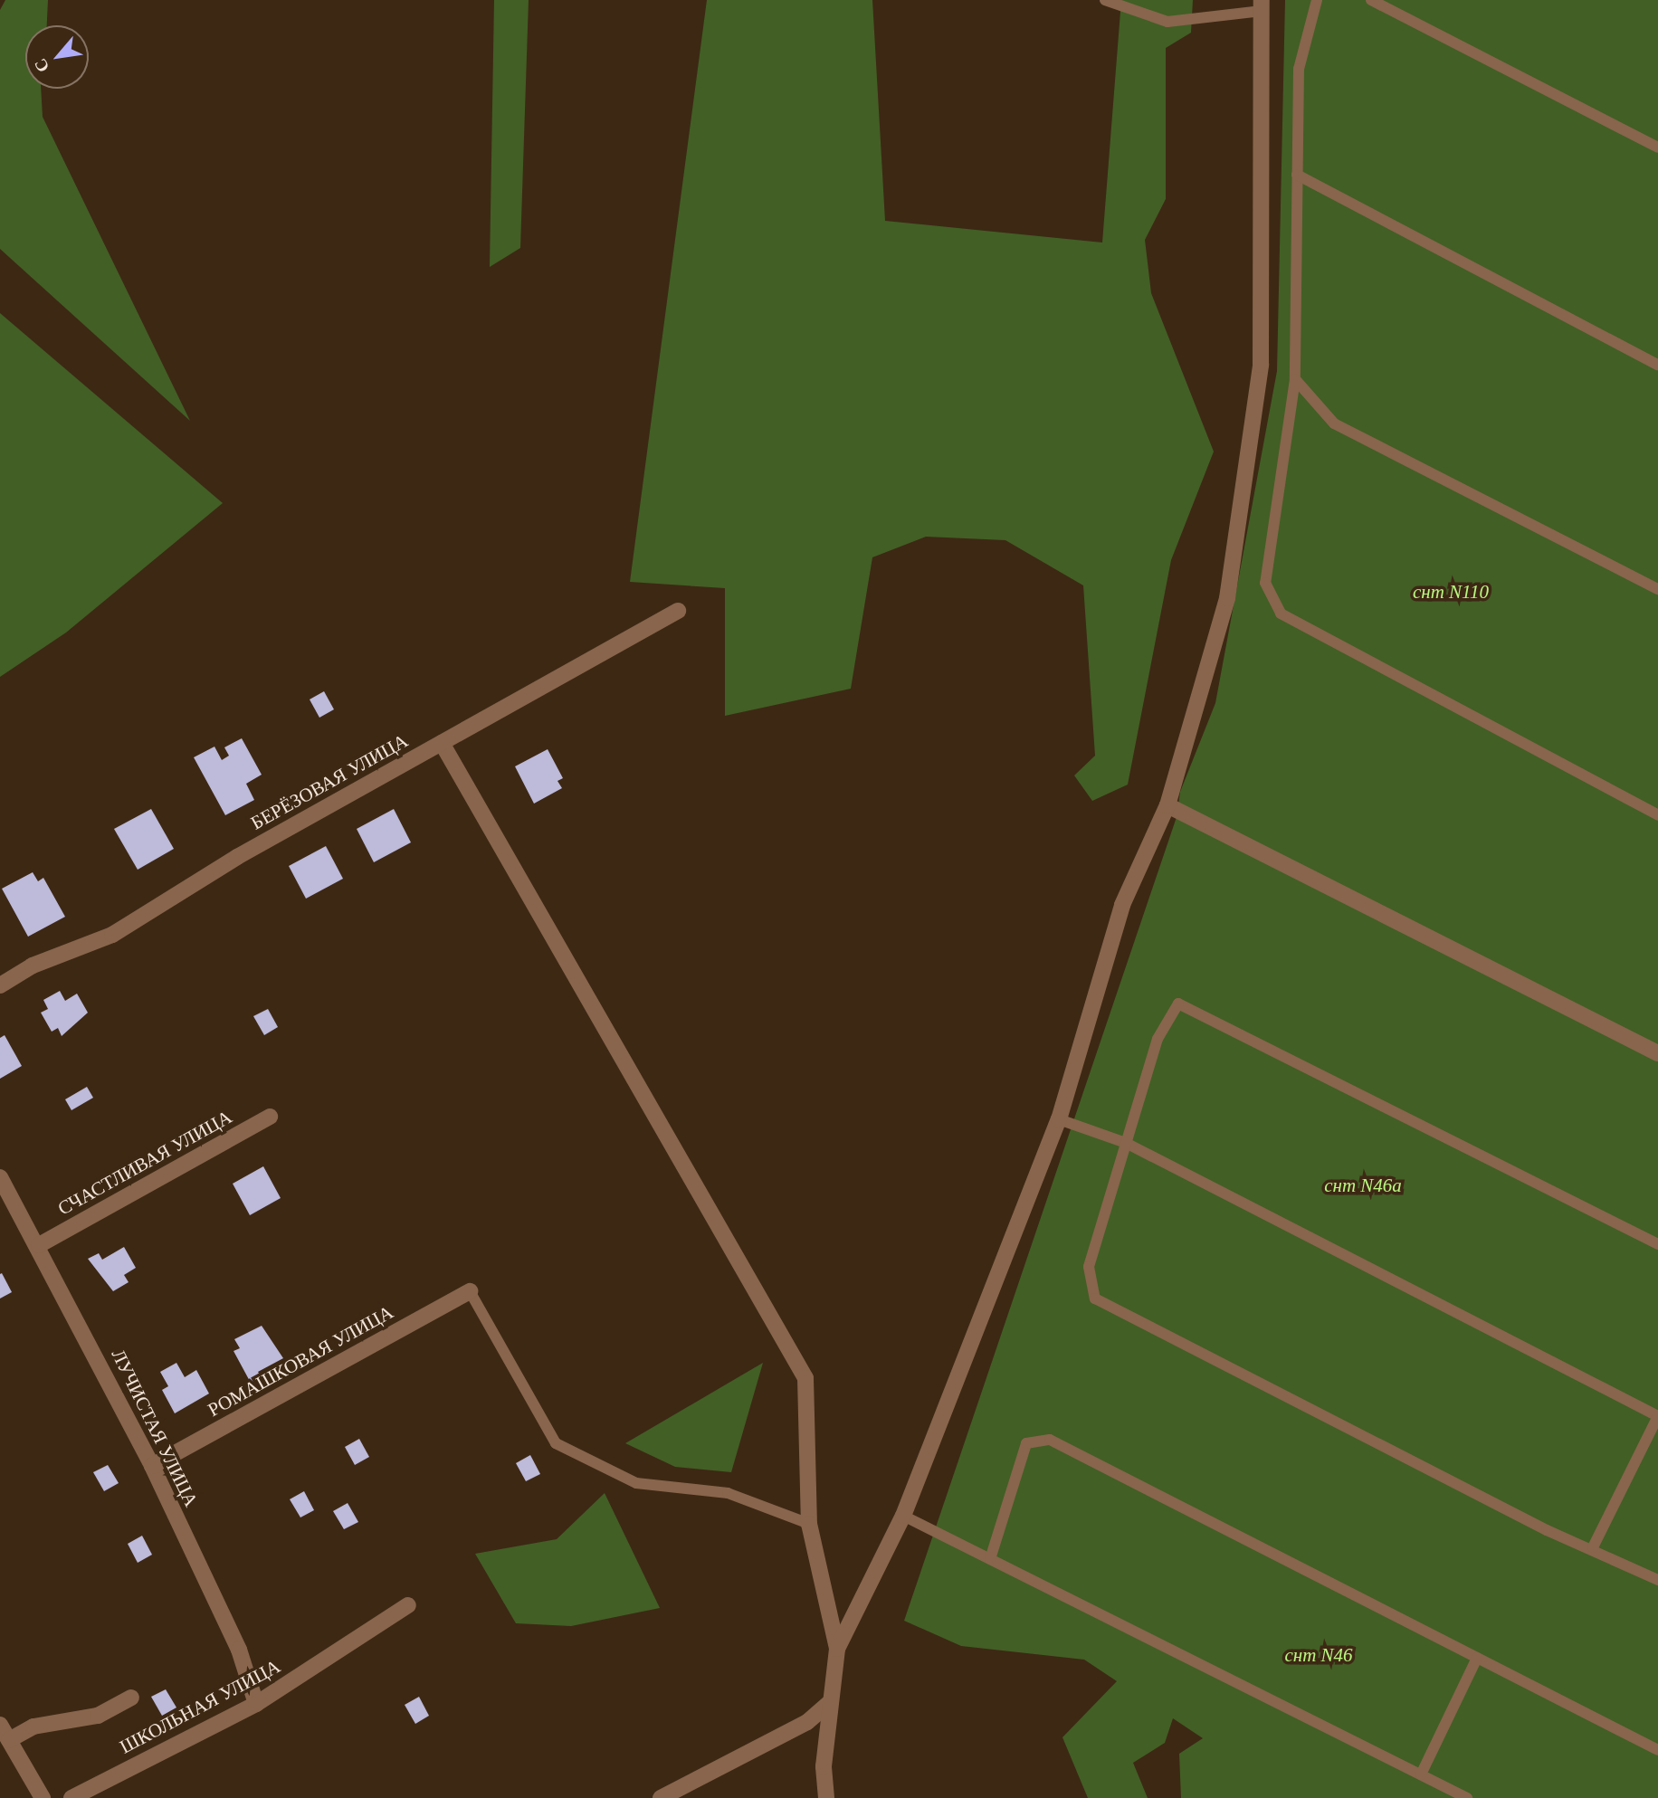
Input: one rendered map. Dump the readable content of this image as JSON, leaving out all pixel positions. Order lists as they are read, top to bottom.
{
  "streets": {
    "street": [
      "БЕРЁЗОВАЯ УЛИЦА",
      "СЧАСТЛИВАЯ УЛИЦА",
      "РОМАШКОВАЯ УЛИЦА",
      "ЛУЧИСТАЯ УЛИЦА",
      "ШКОЛЬНАЯ УЛИЦА"
    ]
  },
  "crossings": [
    ["СЧАСТЛИВАЯ УЛИЦА", "ЛУЧИСТАЯ УЛИЦА"],
    ["РОМАШКОВАЯ УЛИЦА", "ЛУЧИСТАЯ УЛИЦА"],
    ["ЛУЧИСТАЯ УЛИЦА", "ШКОЛЬНАЯ УЛИЦА"]
  ],
  "parks": ["снт N110", "снт N46а", "снт N46"],
  "north": "bottom left"
}
